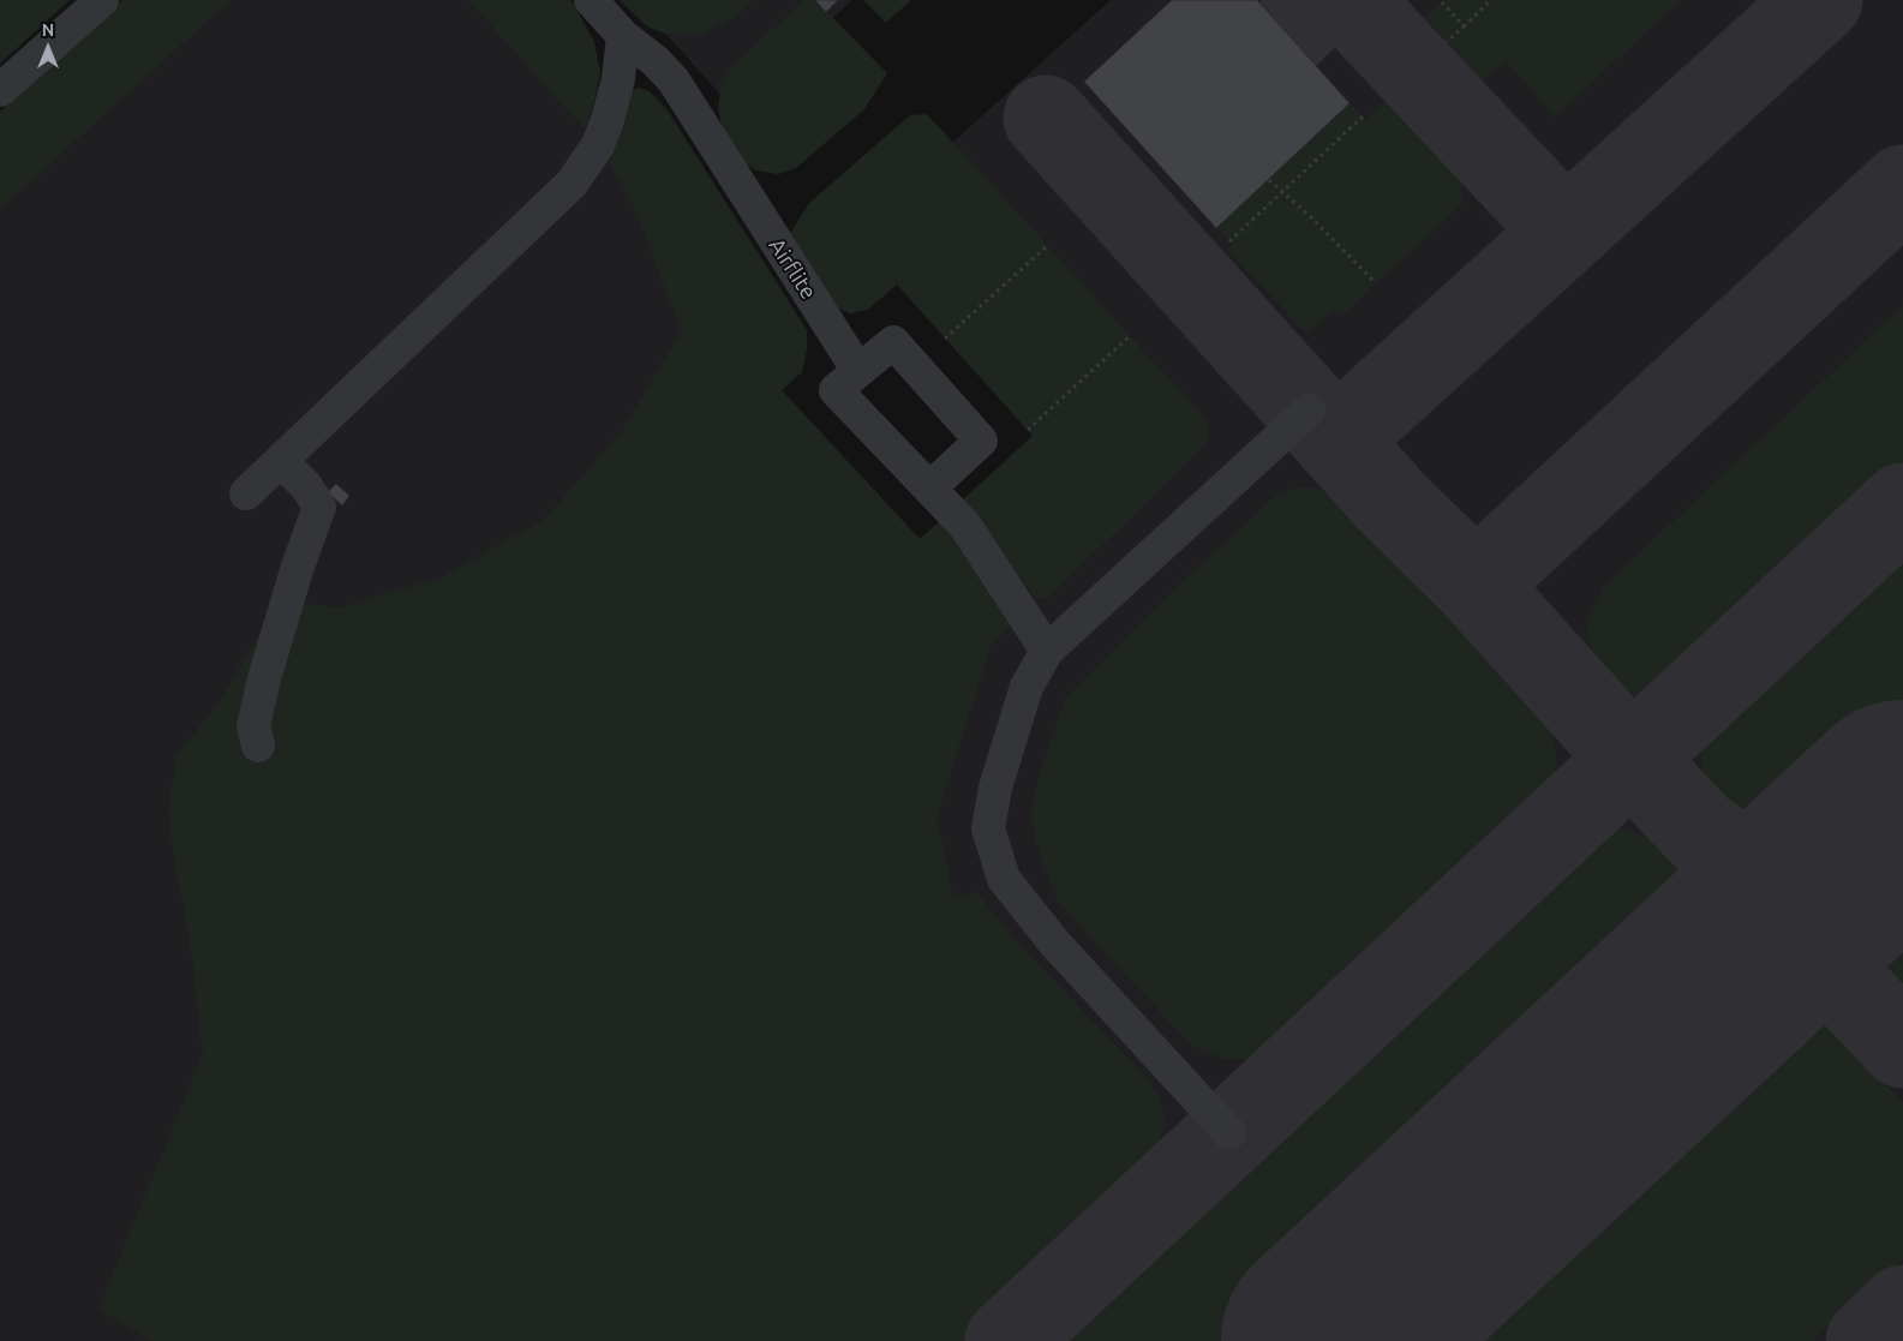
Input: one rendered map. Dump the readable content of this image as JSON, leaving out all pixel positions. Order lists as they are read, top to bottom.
{
  "streets": {
    "street": ["Airflite"]
  },
  "north": "top"
}
